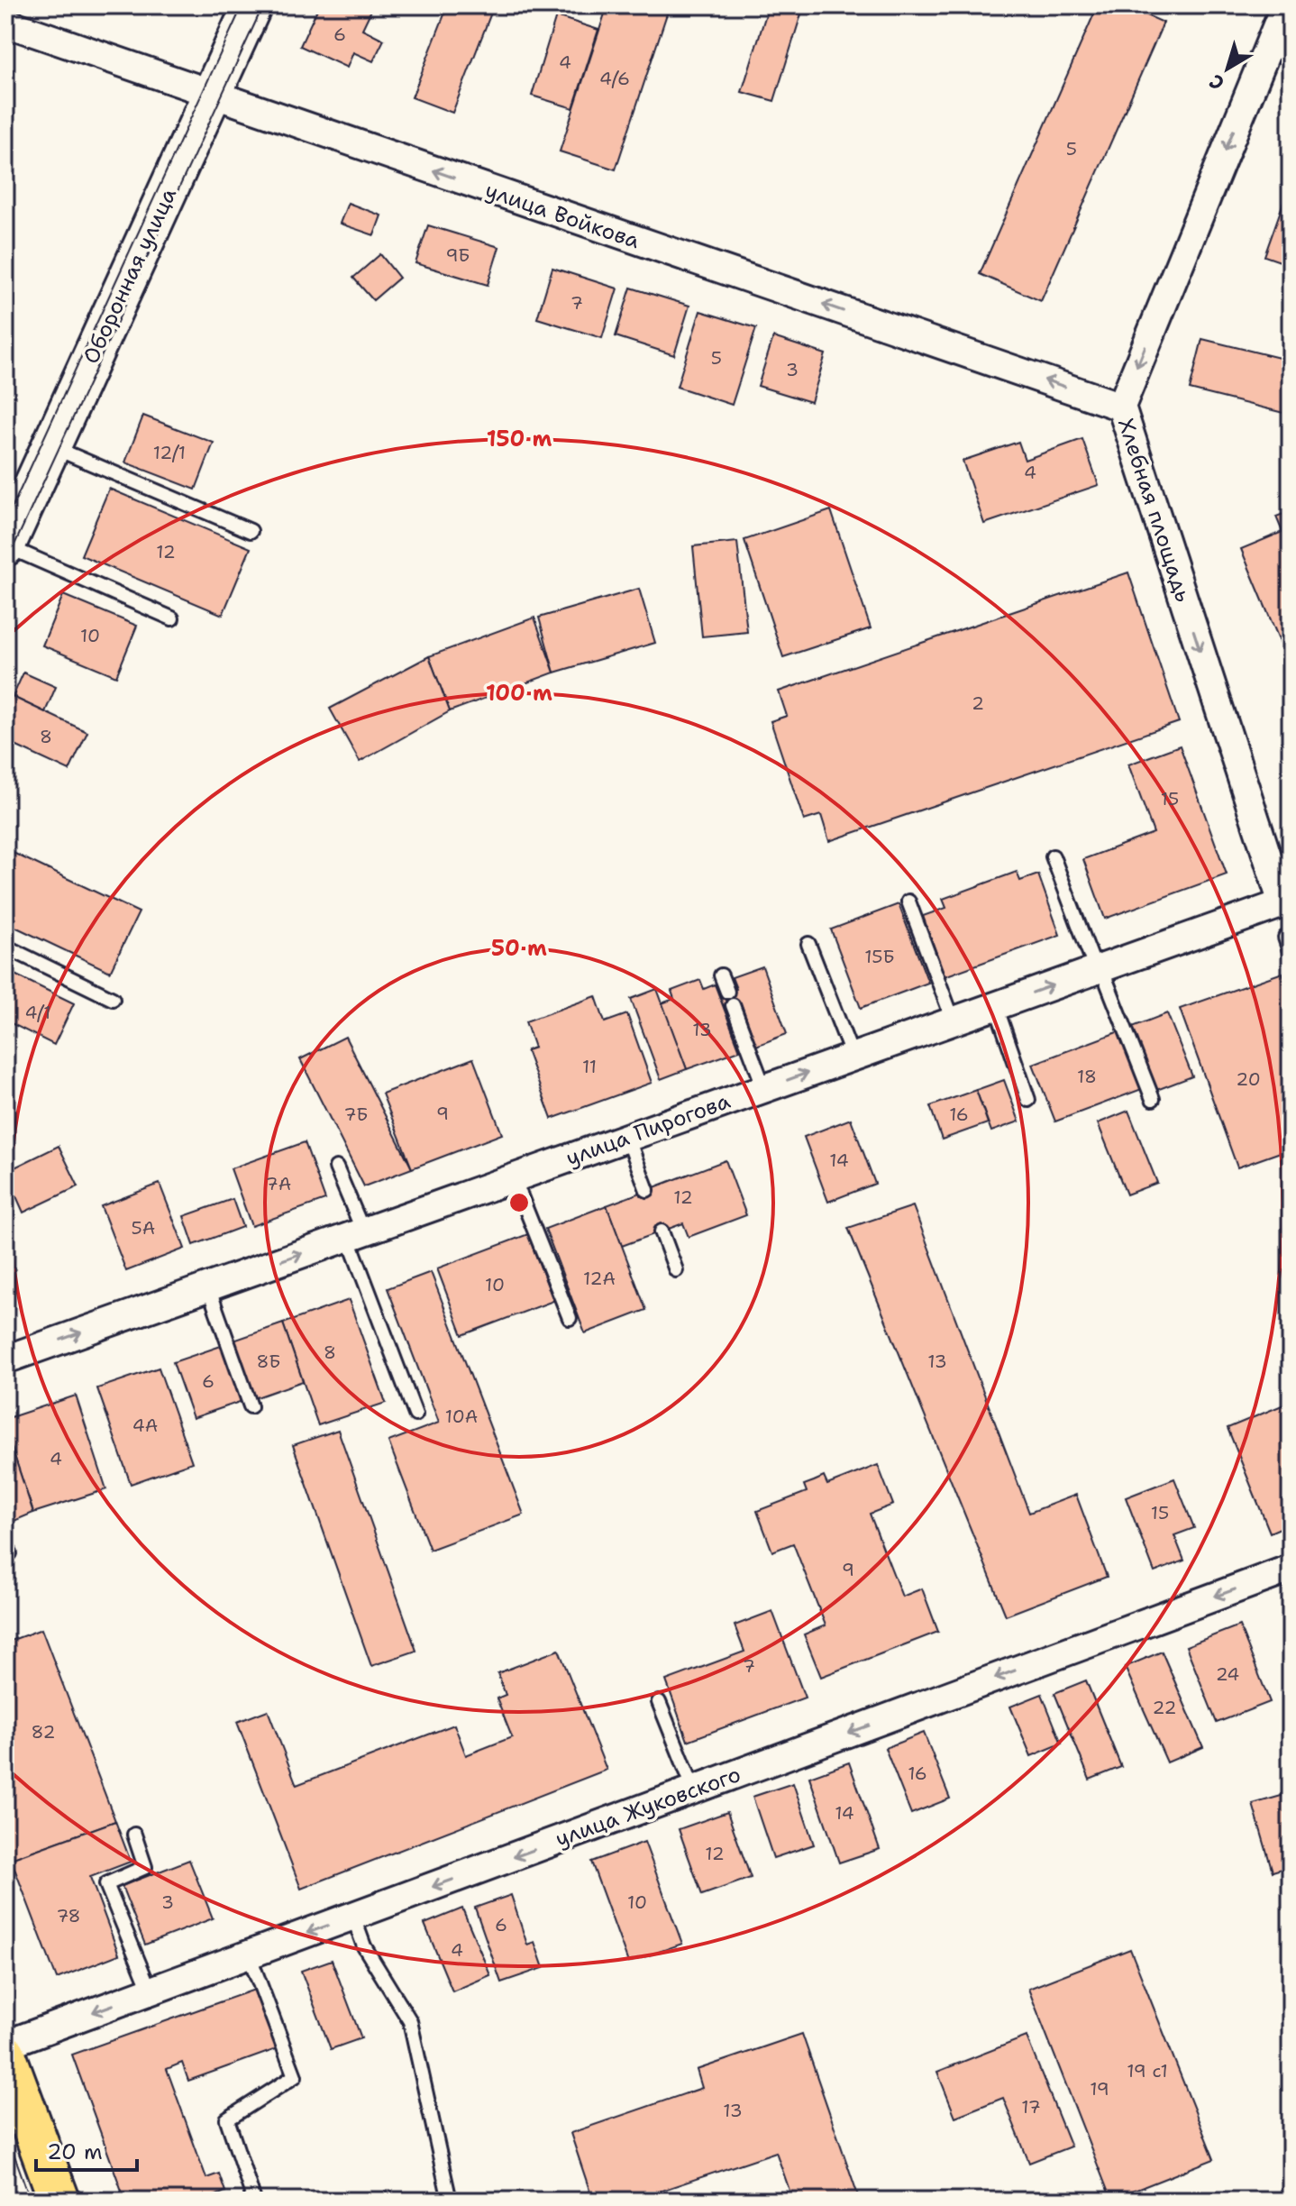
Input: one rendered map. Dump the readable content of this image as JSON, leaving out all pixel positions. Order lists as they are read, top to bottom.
{
  "streets": {
    "main road": ["Оборонная улица"],
    "street": [
      "улица Войкова",
      "Хлебная площадь",
      "улица Пирогова",
      "улица Жуковского"
    ]
  },
  "crossings": [
    ["улица Войкова", "Оборонная улица"],
    ["улица Войкова", "Хлебная площадь"],
    ["Хлебная площадь", "улица Пирогова"]
  ],
  "one_way": [
    "улица Войкова",
    "Хлебная площадь",
    "улица Пирогова",
    "улица Жуковского"
  ],
  "house_numbers": [
    "6",
    "4",
    "4/6",
    "5",
    "9Б",
    "7",
    "5",
    "3",
    "12/1",
    "4",
    "12",
    "10",
    "2",
    "8",
    "15",
    "15Б",
    "4/1",
    "13",
    "11",
    "18",
    "20",
    "9",
    "7Б",
    "16",
    "14",
    "7А",
    "12",
    "5А",
    "12А",
    "10",
    "8",
    "8Б",
    "13",
    "6",
    "10А",
    "4А",
    "4",
    "15",
    "9",
    "7",
    "24",
    "22",
    "82",
    "16",
    "14",
    "12",
    "3",
    "10",
    "78",
    "6",
    "4",
    "19 с1",
    "19",
    "17",
    "13"
  ],
  "scale_bar": "20 m",
  "north": "bottom left",
  "rings": ["150 m", "100 m", "50 m"]
}
